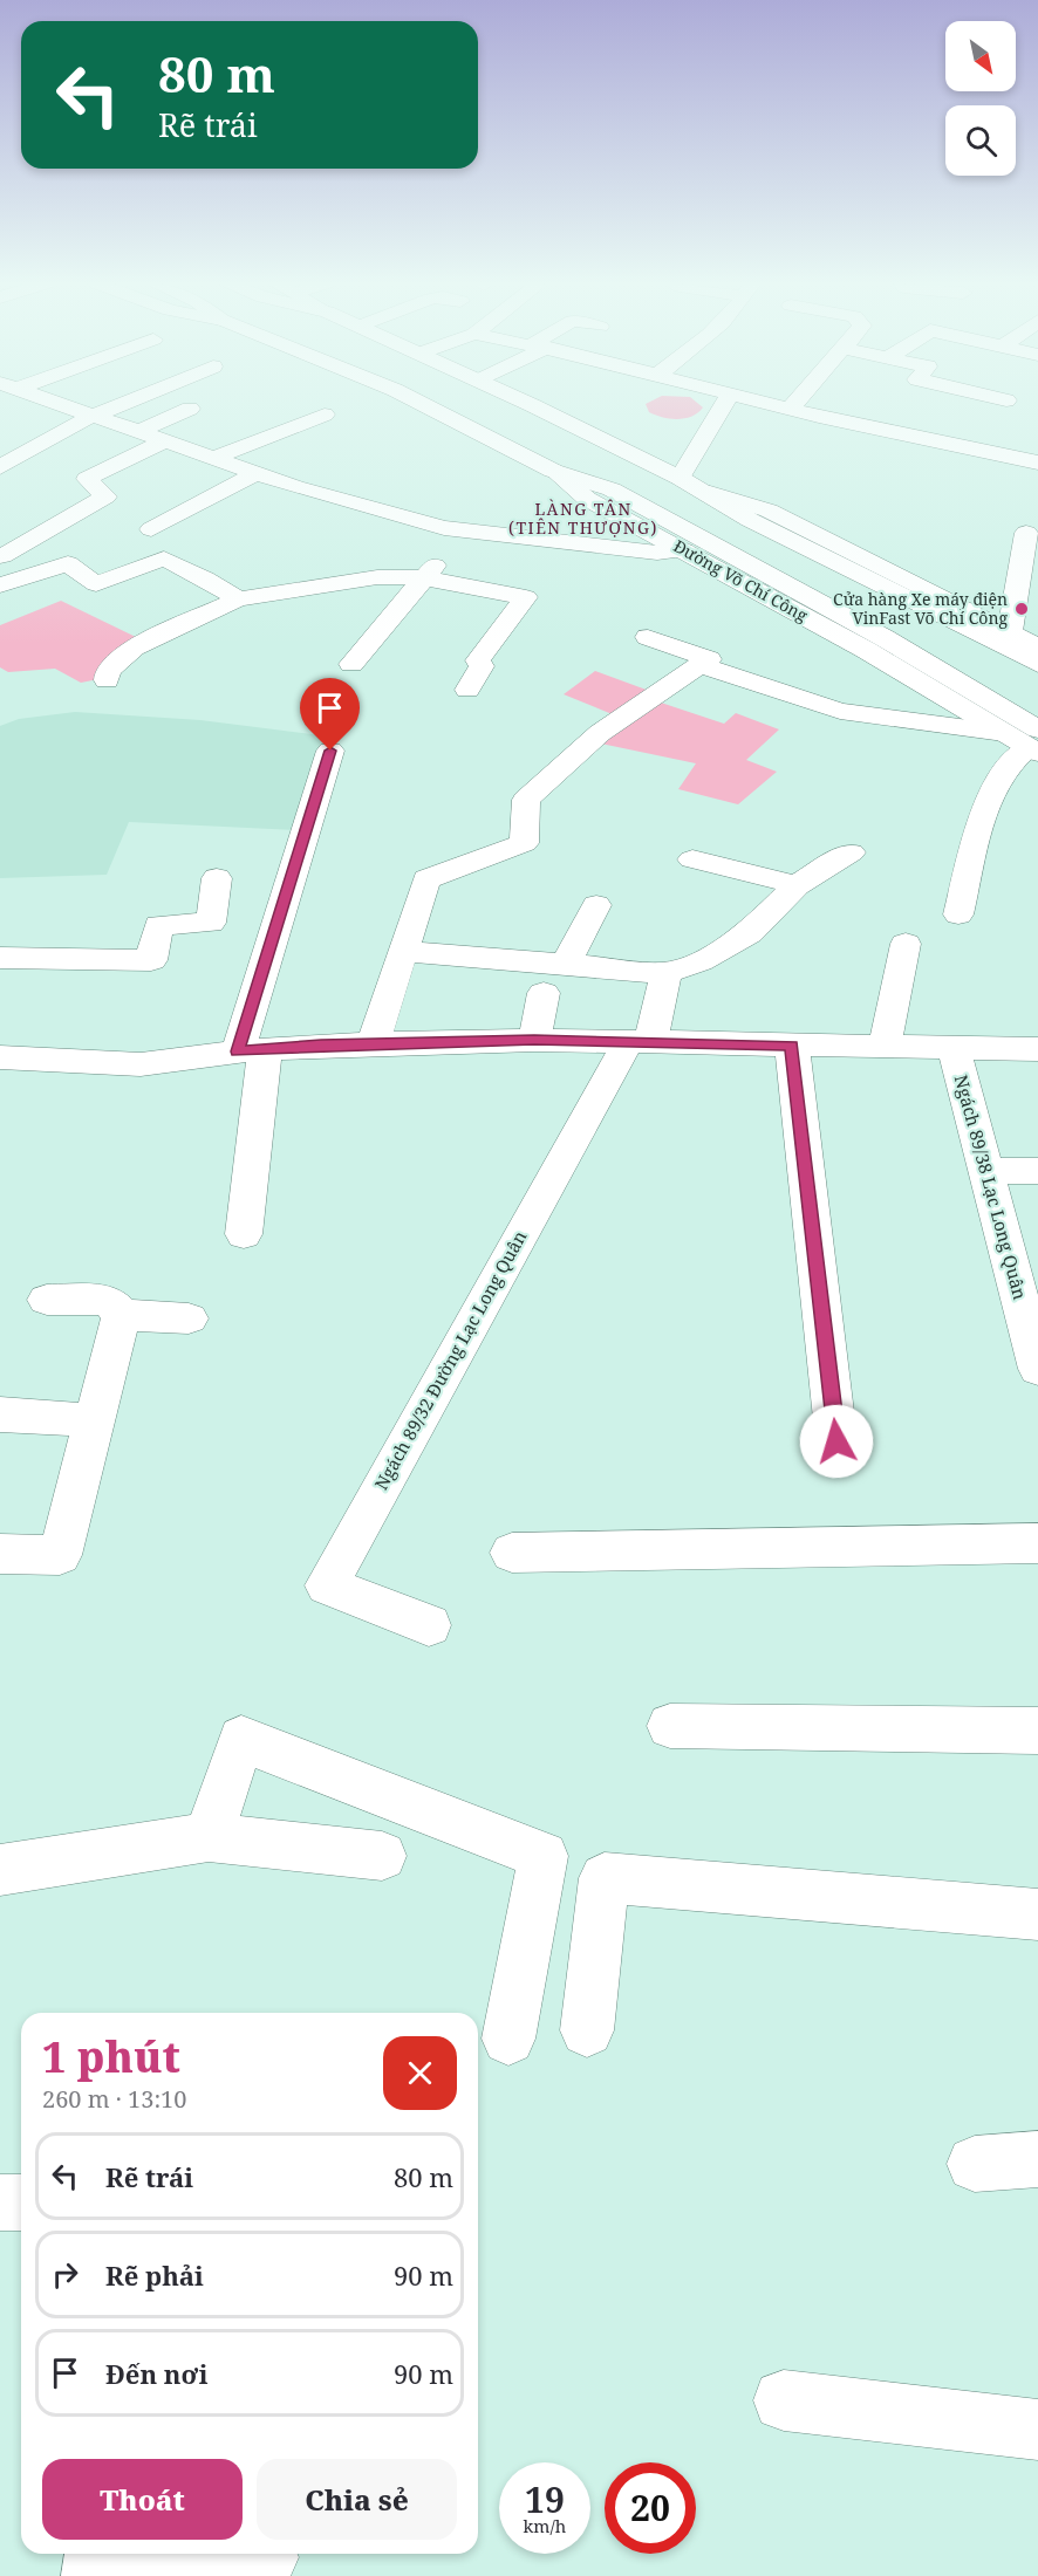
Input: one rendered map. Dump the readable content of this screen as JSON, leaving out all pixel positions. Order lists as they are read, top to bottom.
{
  "streets": {
    "main road": ["Đường Võ Chí Công", "Ngách 89/38 Lạc Long Quân", "Ngách 89/32 Đường Lạc Long Quân"]
  },
  "districts": ["LÀNG TÂN (TIÊN THƯỢNG)"],
  "places": ["Cửa hàng Xe máy điện VinFast Võ Chí Công"],
  "north": "bottom right",
  "page": {
    "turn": ["80 m", "Rẽ trái"],
    "heading": ["1 phút", "260 m · 13:10"],
    "list": [
      {
        "name": "Rẽ trái",
        "value": "80 m"
      },
      {
        "name": "Rẽ phải",
        "value": "90 m"
      },
      {
        "name": "Đến nơi",
        "value": "90 m"
      }
    ],
    "buttons": ["Thoát", "Chia sẻ"],
    "speed": "19 km/h",
    "limit": "20"
  }
}
